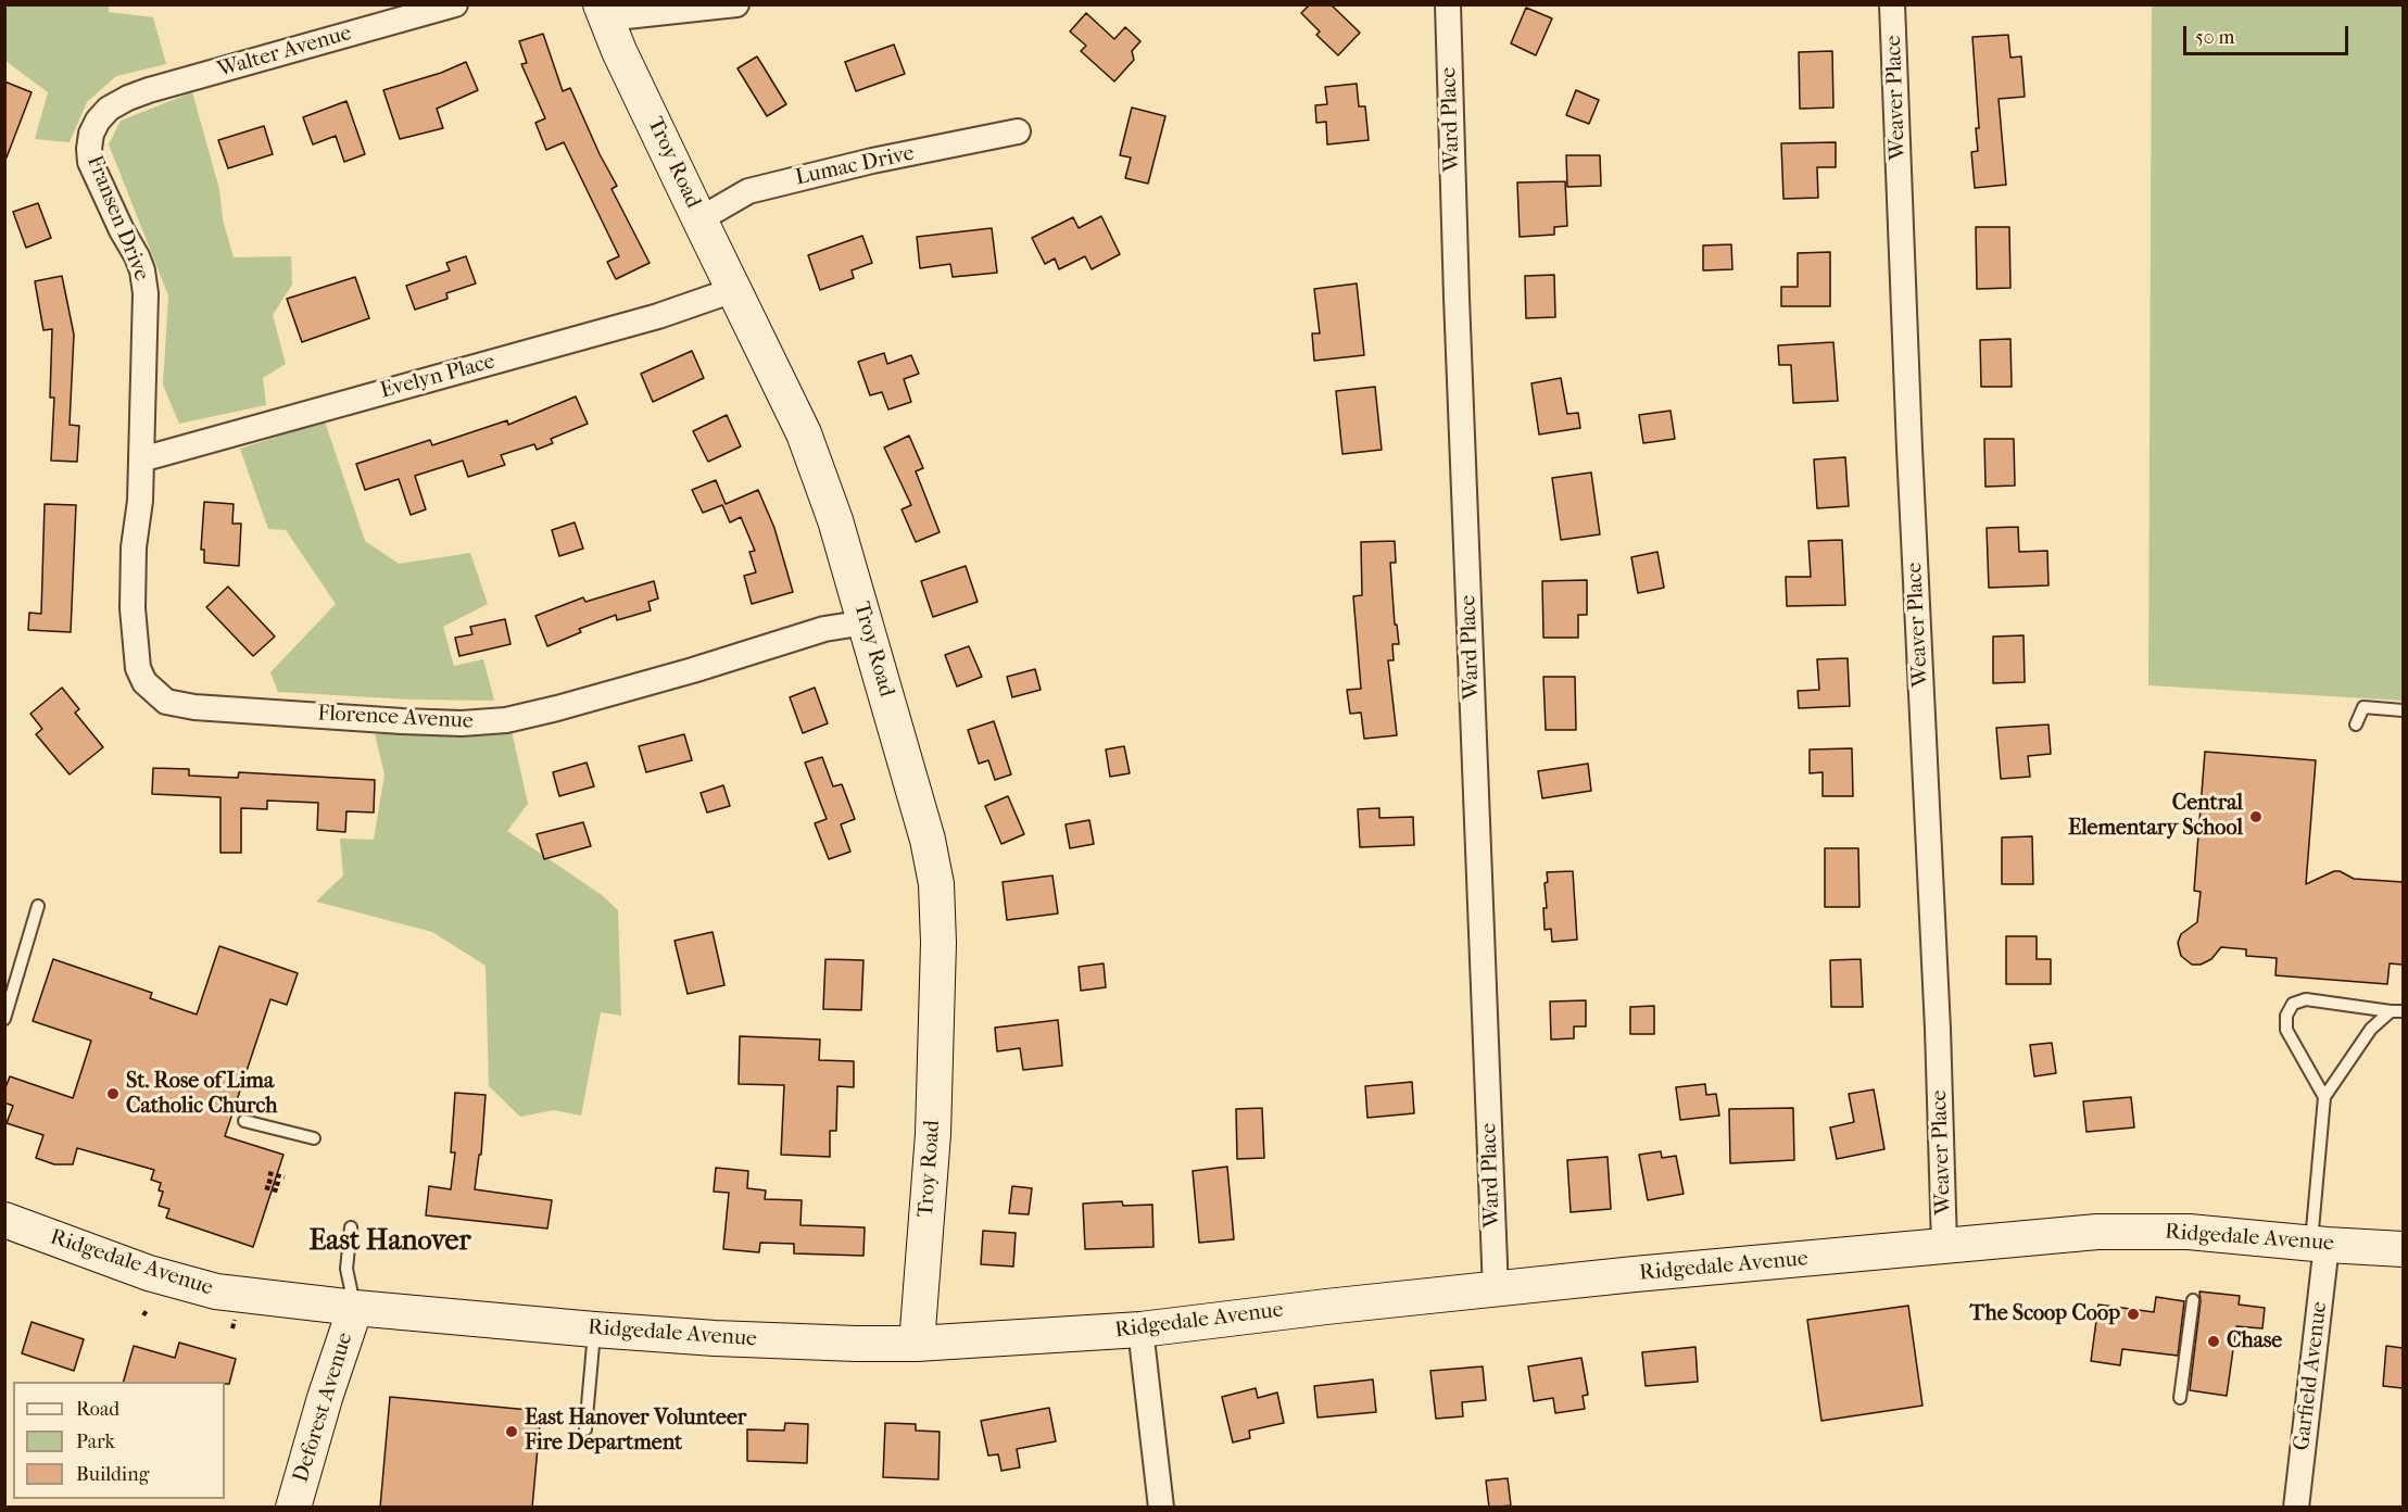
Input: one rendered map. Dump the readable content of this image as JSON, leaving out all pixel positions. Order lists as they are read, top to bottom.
{
  "streets": {
    "main road": ["Troy Road", "Ridgedale Avenue", "Deforest Avenue"],
    "street": [
      "Walter Avenue",
      "Weaver Place",
      "Ward Place",
      "Lumac Drive",
      "Fransen Drive",
      "Evelyn Place",
      "Florence Avenue",
      "Garfield Avenue"
    ]
  },
  "crossings": [
    ["Walter Avenue", "Fransen Drive"],
    ["Weaver Place", "Ridgedale Avenue"],
    ["Ward Place", "Ridgedale Avenue"],
    ["Troy Road", "Lumac Drive"],
    ["Troy Road", "Evelyn Place"],
    ["Troy Road", "Florence Avenue"],
    ["Troy Road", "Ridgedale Avenue"],
    ["Fransen Drive", "Evelyn Place"],
    ["Fransen Drive", "Florence Avenue"],
    ["Evelyn Place", "Florence Avenue"],
    ["Ridgedale Avenue", "Garfield Avenue"],
    ["Ridgedale Avenue", "Deforest Avenue"]
  ],
  "districts": ["East Hanover"],
  "places": [
    "Central Elementary School",
    "St. Rose of Lima Catholic Church",
    "The Scoop Coop",
    "Chase",
    "East Hanover Volunteer Fire Department"
  ],
  "legend": ["Road", "Park", "Building"],
  "scale_bar": "50 m"
}
